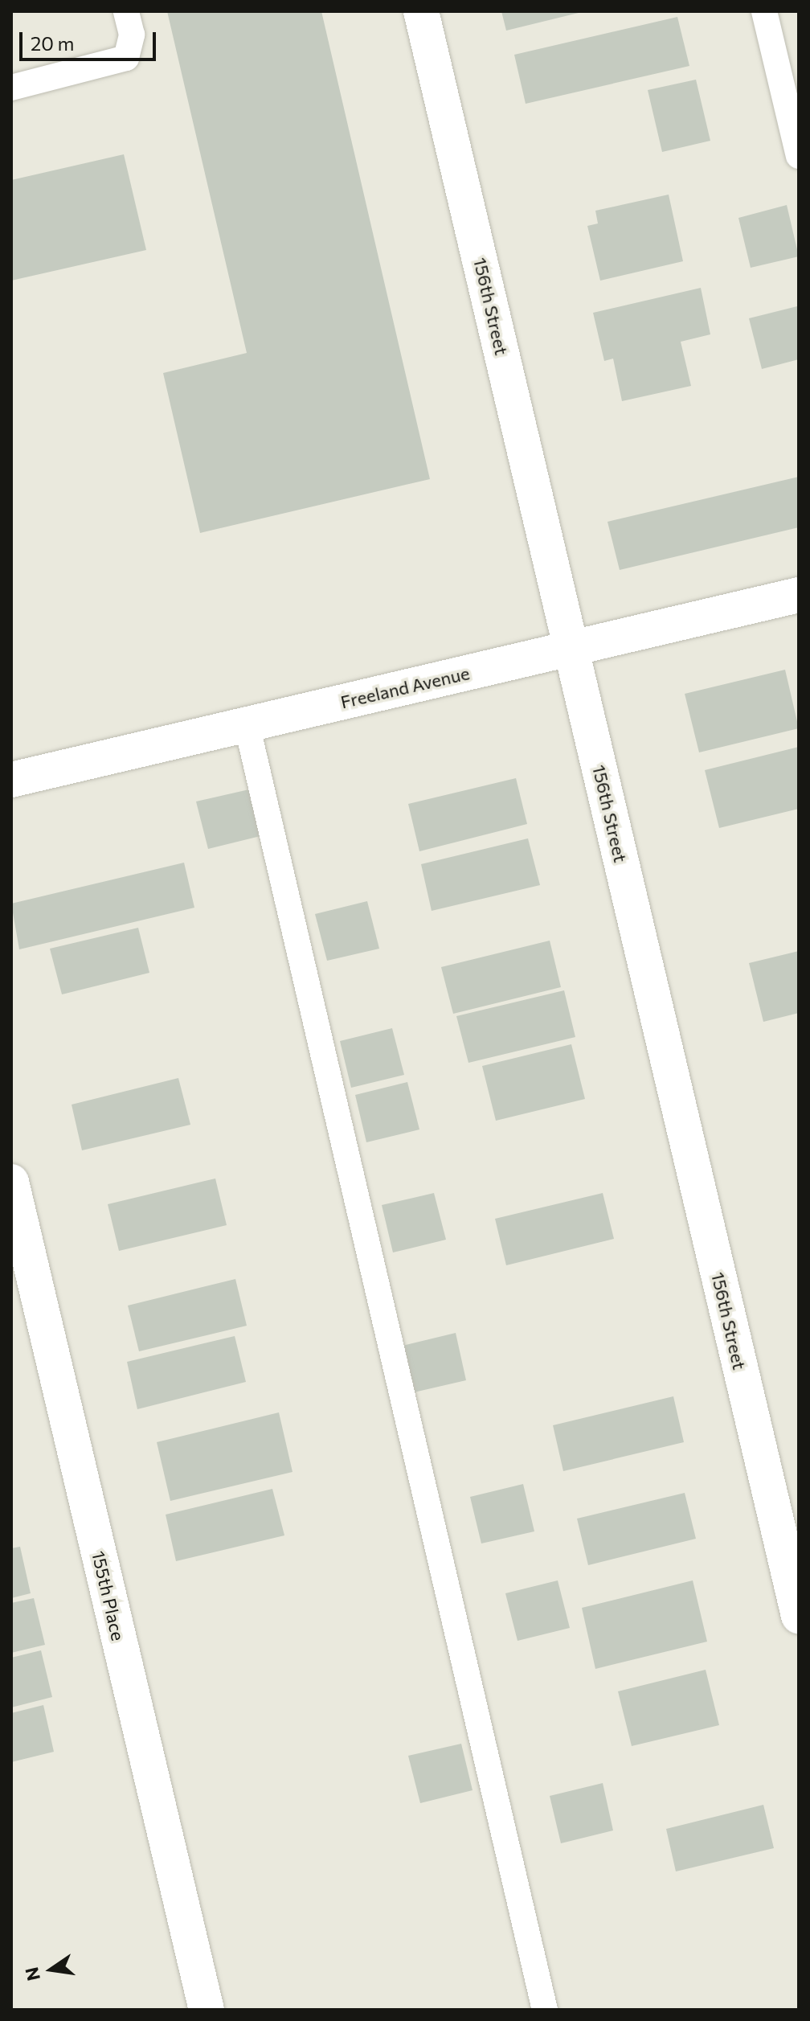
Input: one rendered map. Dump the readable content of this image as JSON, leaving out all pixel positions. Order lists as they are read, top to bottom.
{
  "streets": {
    "street": ["156th Street", "Freeland Avenue", "155th Place"]
  },
  "crossings": [
    ["156th Street", "Freeland Avenue"]
  ],
  "scale_bar": "20 m",
  "north": "left"
}
